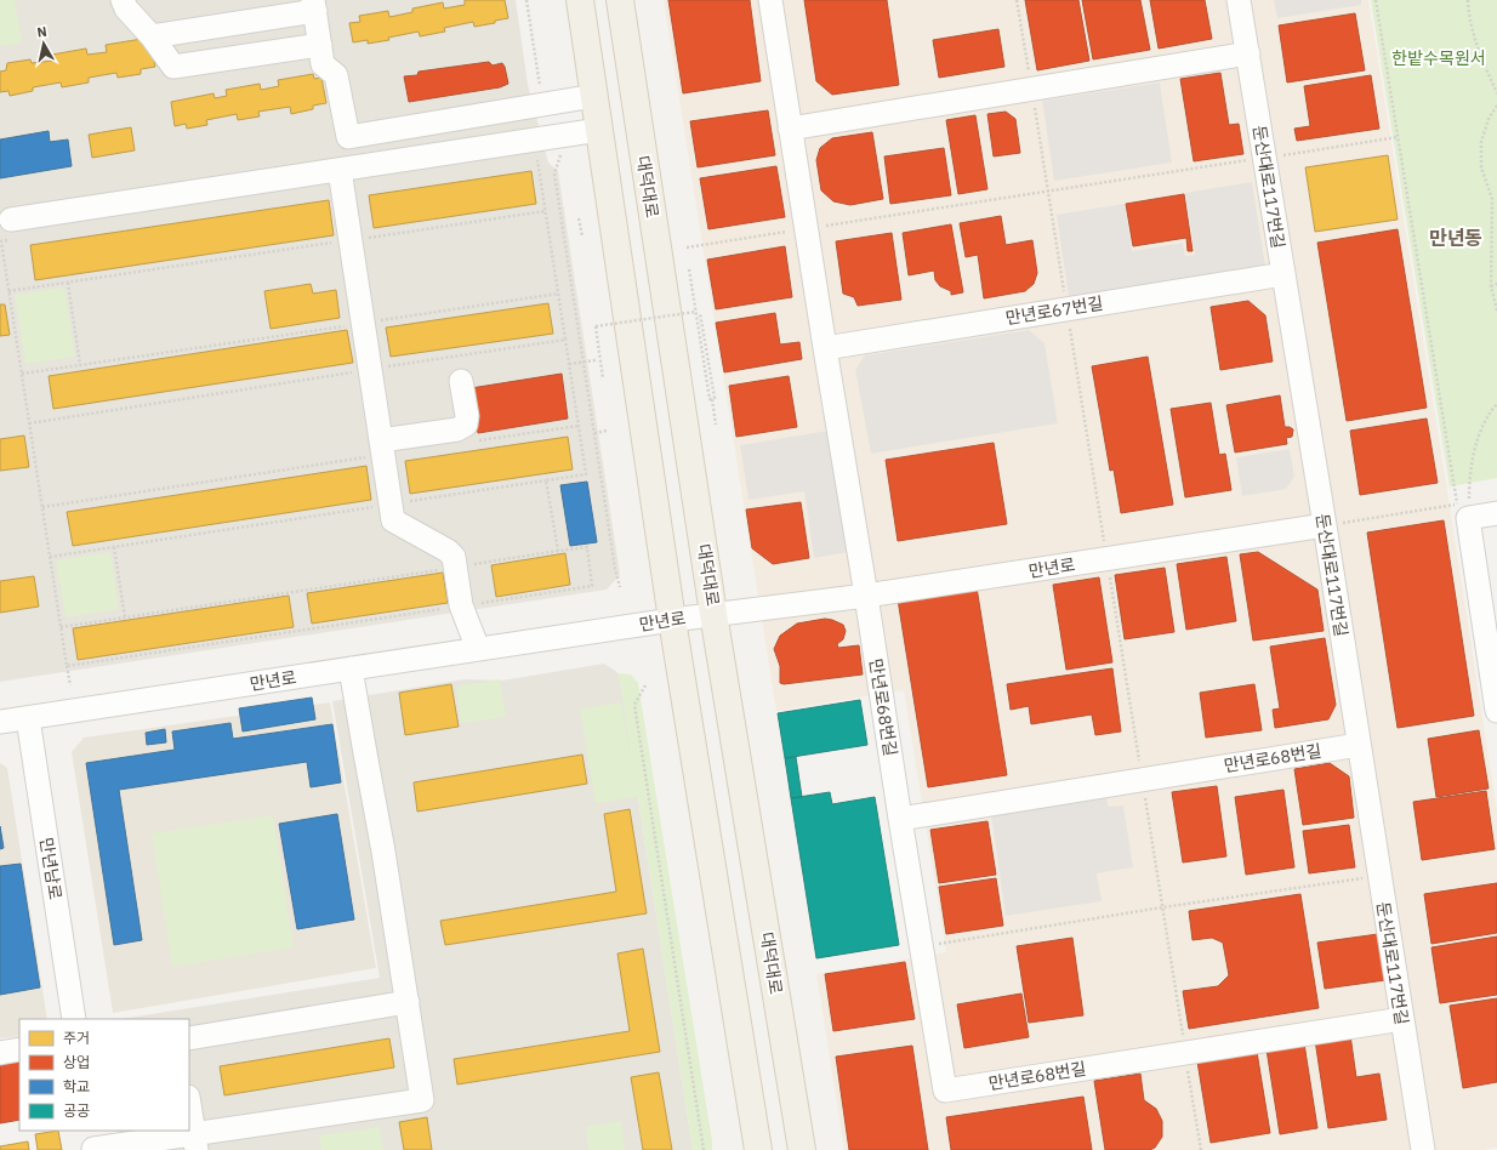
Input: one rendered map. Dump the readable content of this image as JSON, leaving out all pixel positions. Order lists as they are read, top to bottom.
{
  "streets": {
    "main road": ["대덕대로"],
    "street": [
      "둔산대로117번길",
      "만년로67번길",
      "만년로",
      "만년로68번길",
      "만년남로"
    ]
  },
  "crossings": [
    ["대덕대로", "만년로"],
    ["둔산대로117번길", "만년로67번길"],
    ["둔산대로117번길", "만년로"],
    ["둔산대로117번길", "만년로68번길"],
    ["만년로", "만년로68번길"],
    ["만년로", "만년남로"]
  ],
  "districts": ["만년동"],
  "parks": ["한밭수목원서"],
  "legend": [
    "주거",
    "상업",
    "학교",
    "공공"
  ],
  "north": "top"
}
